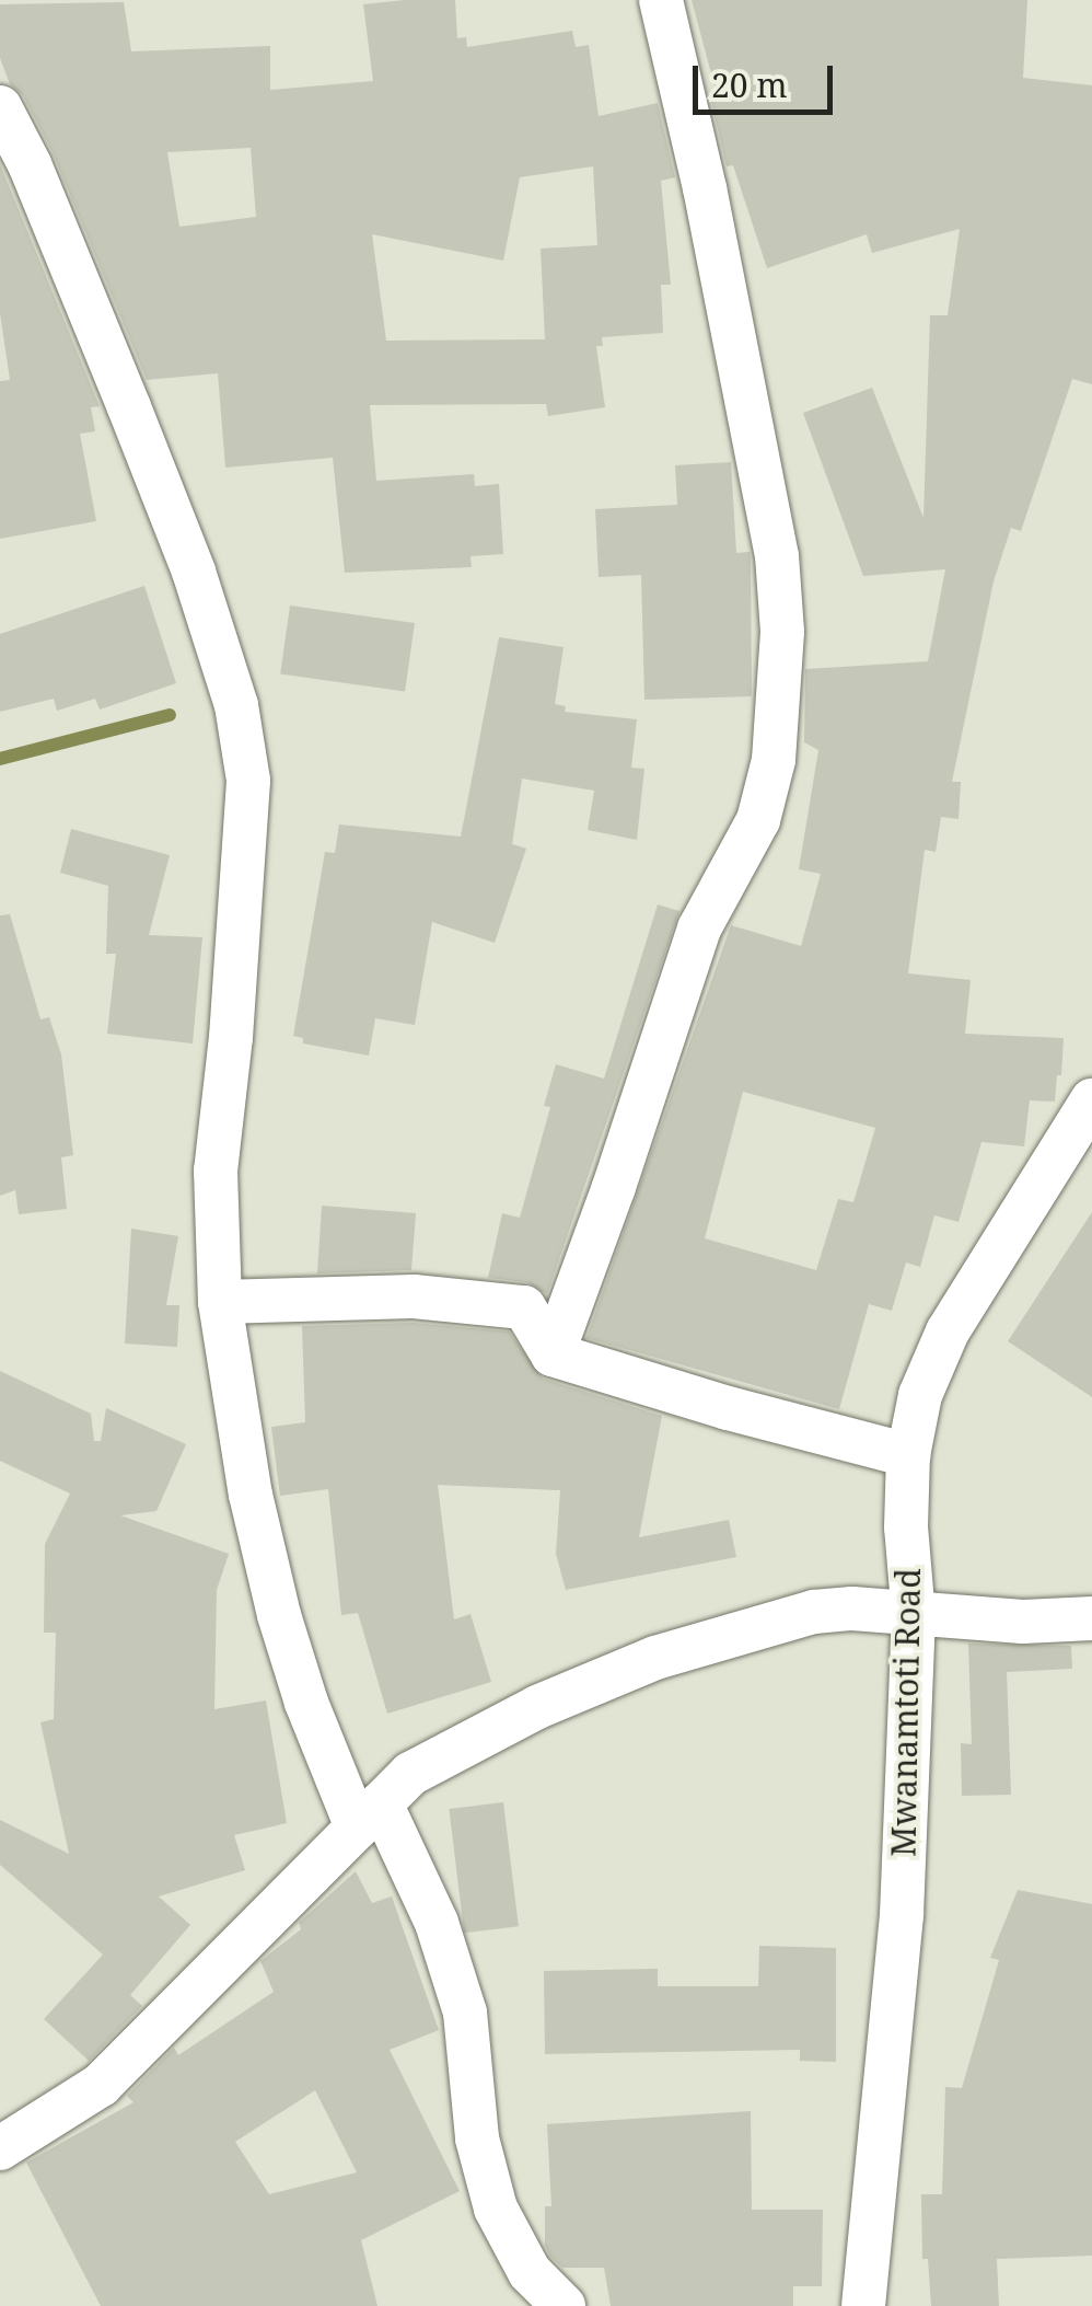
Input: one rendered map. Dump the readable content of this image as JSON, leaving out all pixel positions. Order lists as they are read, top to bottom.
{
  "streets": {
    "street": ["Mwanamtoti Road"]
  },
  "scale_bar": "20 m"
}
